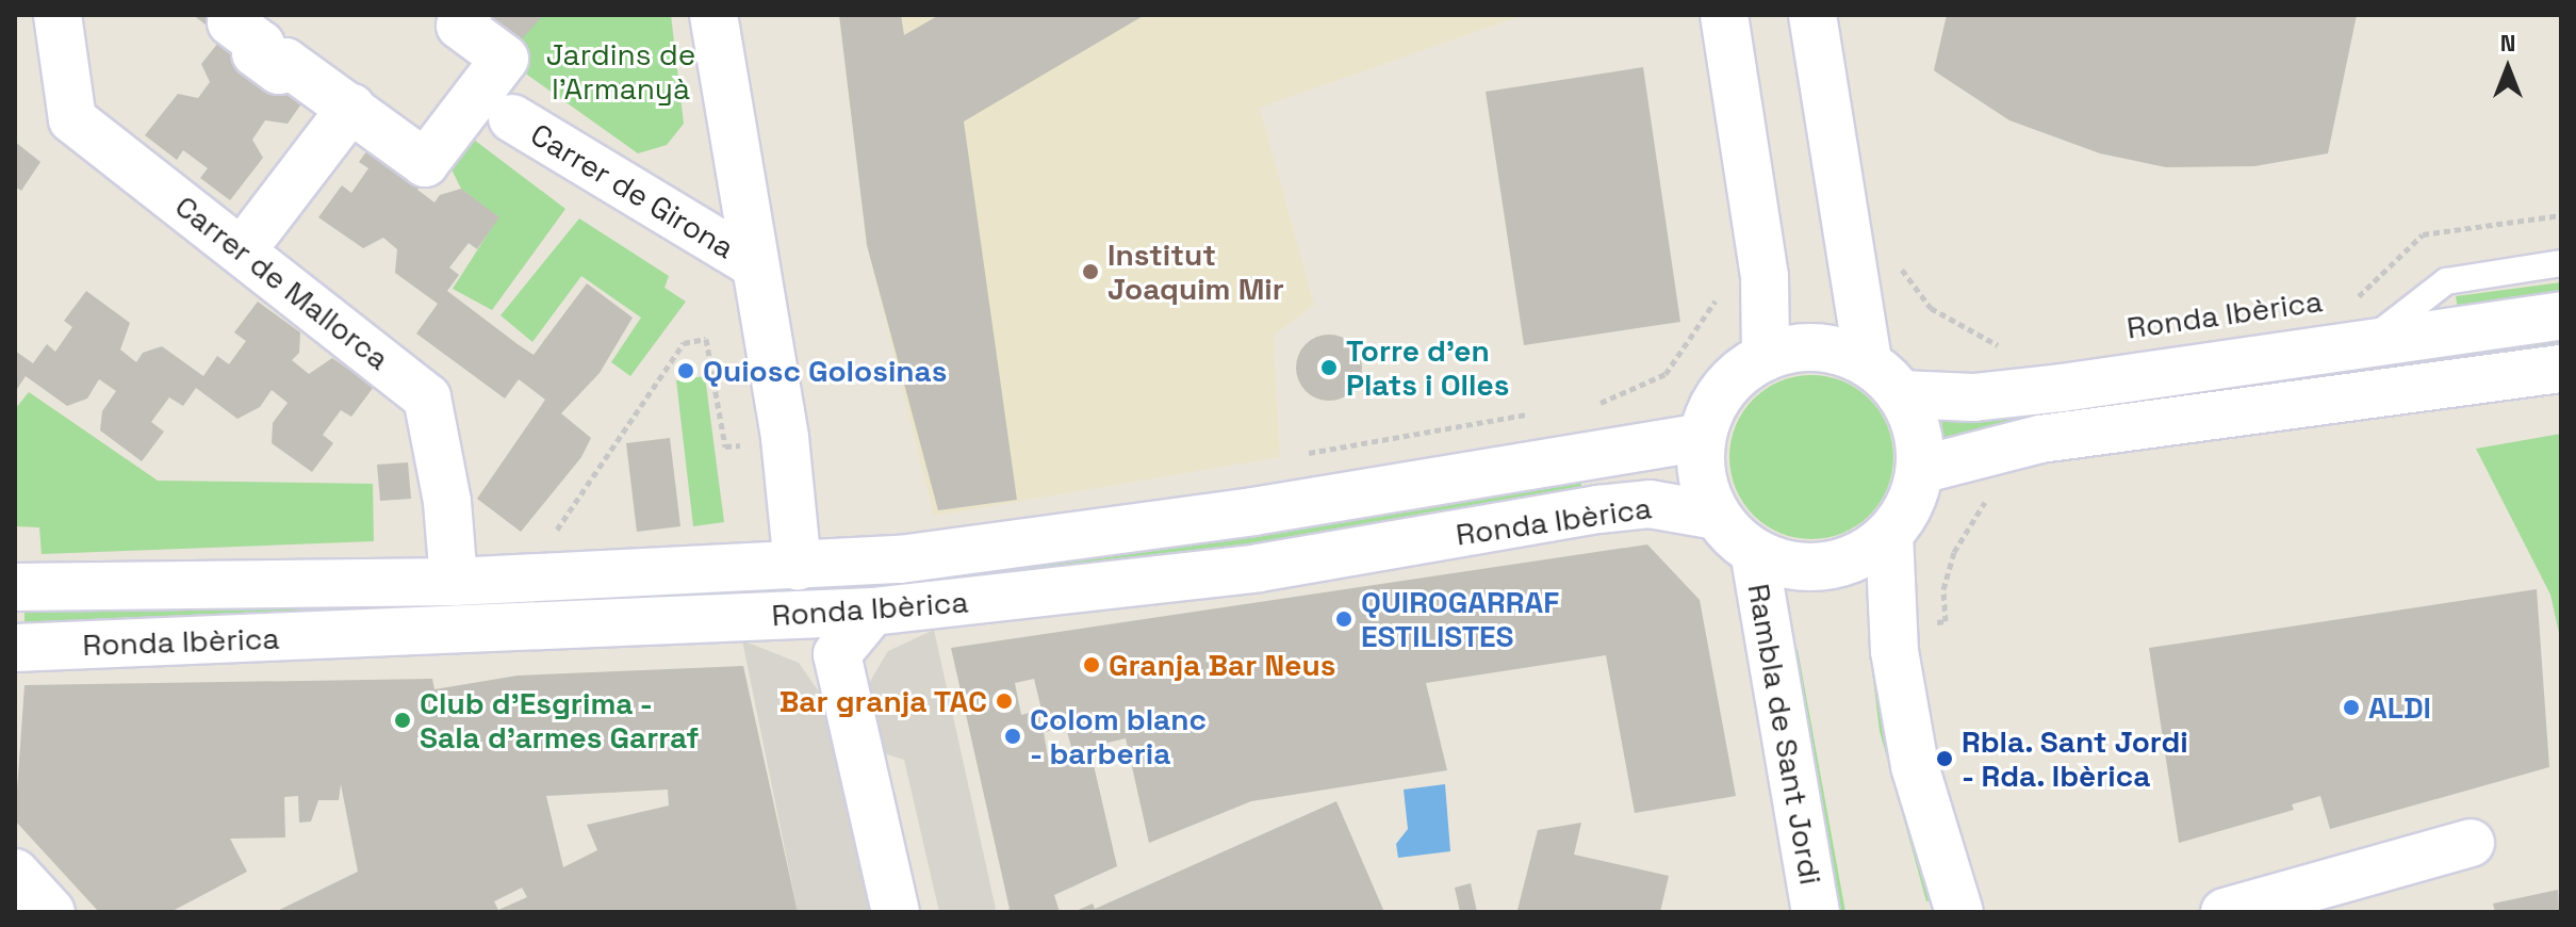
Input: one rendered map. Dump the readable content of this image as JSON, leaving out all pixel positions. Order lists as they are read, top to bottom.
{
  "streets": {
    "street": [
      "Carrer de Girona",
      "Carrer de Mallorca",
      "Ronda Ibèrica",
      "Rambla de Sant Jordi"
    ]
  },
  "crossings": [
    ["Carrer de Mallorca", "Ronda Ibèrica"],
    ["Ronda Ibèrica", "Rambla de Sant Jordi"]
  ],
  "parks": ["Jardins de l'Armanyà"],
  "places": [
    "Institut Joaquim Mir",
    "Torre d'en Plats i Olles",
    "Quiosc Golosinas",
    "QUIROGARRAF ESTILISTES",
    "Granja Bar Neus",
    "Bar granja TAC",
    "ALDI",
    "Club d'Esgrima - Sala d'armes Garraf",
    "Colom blanc - barberia",
    "Rbla. Sant Jordi - Rda. Ibèrica"
  ],
  "north": "top"
}
